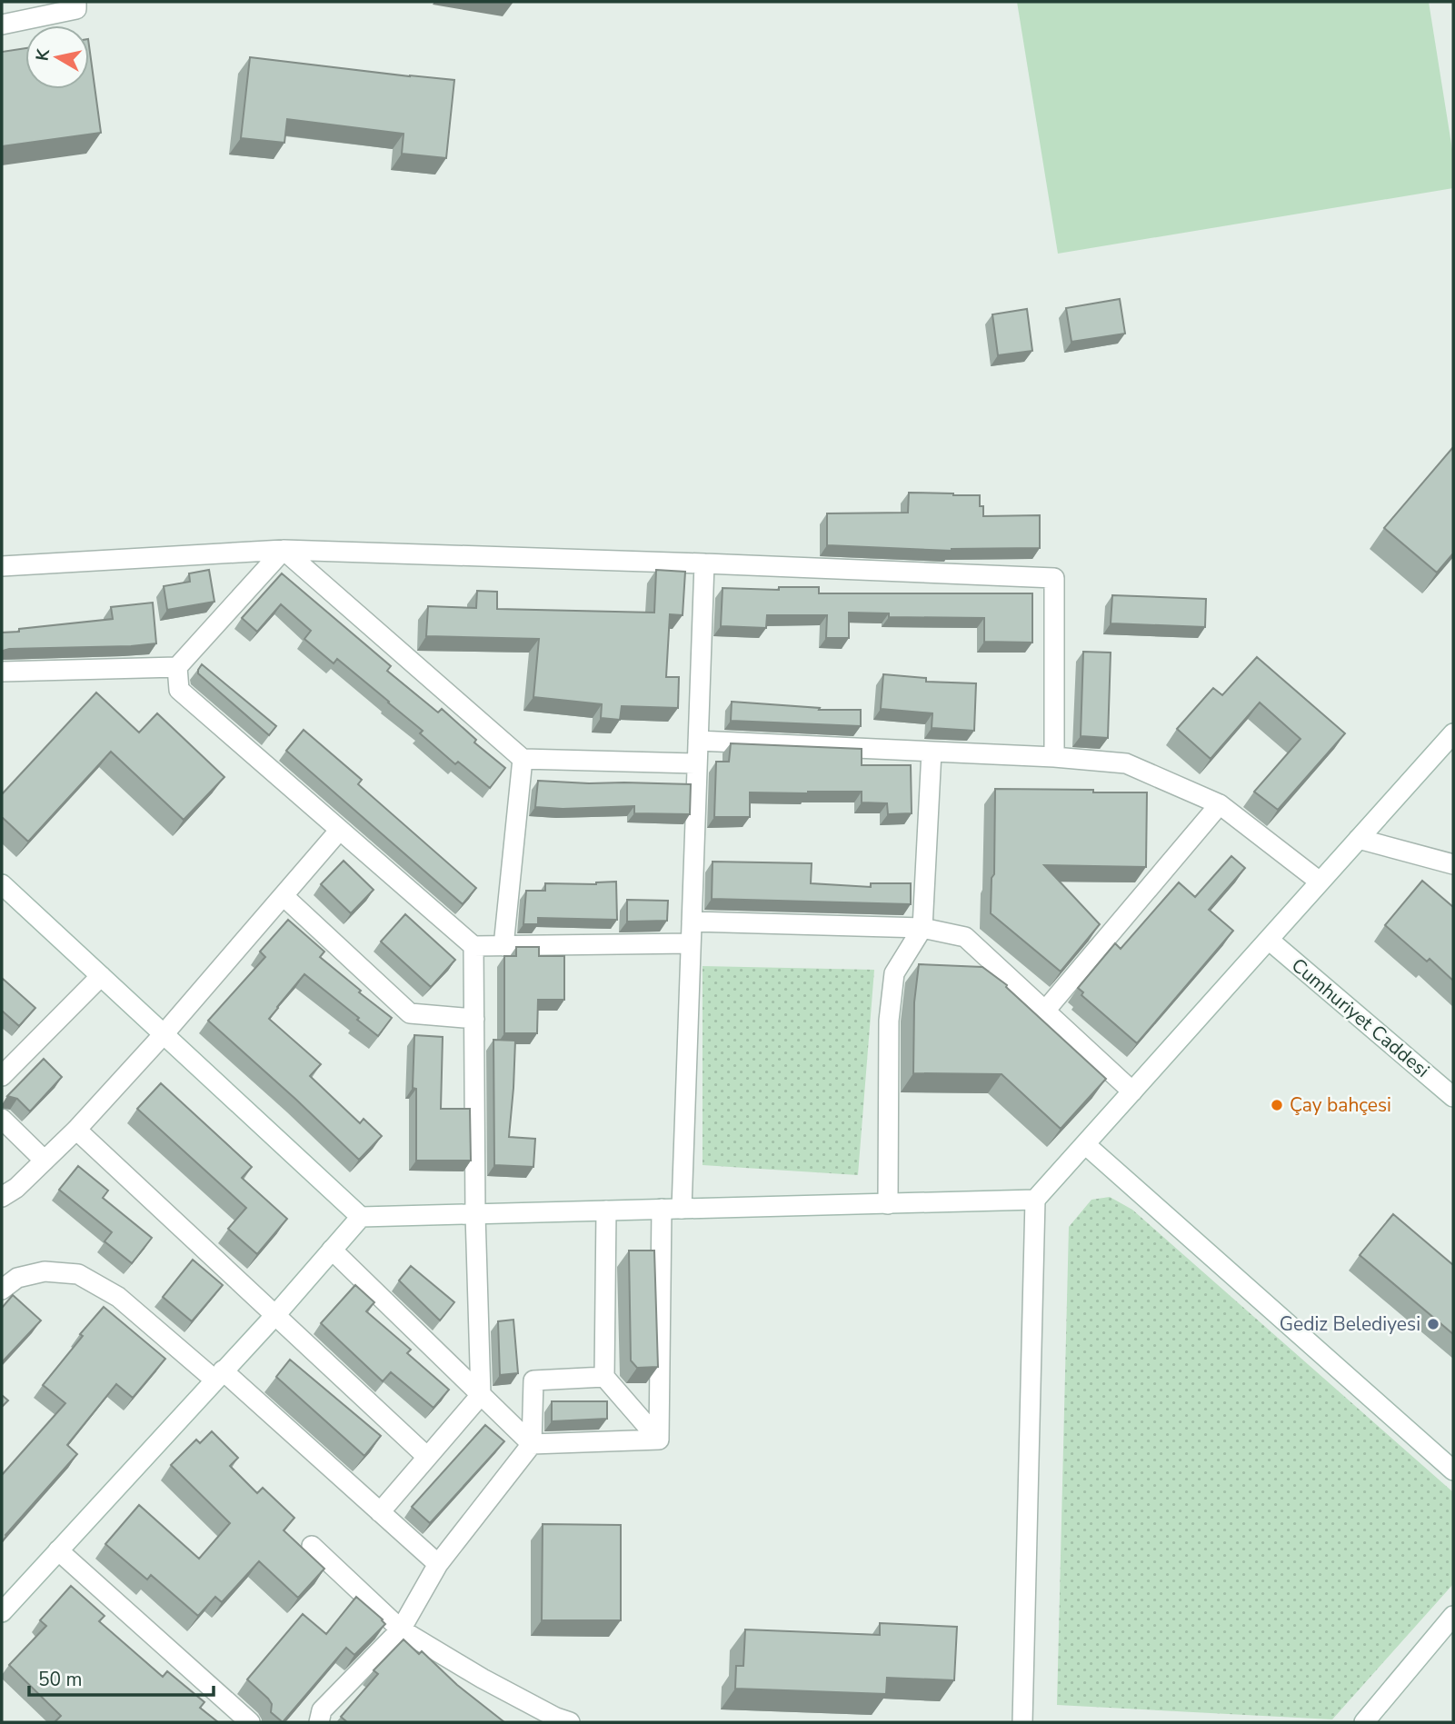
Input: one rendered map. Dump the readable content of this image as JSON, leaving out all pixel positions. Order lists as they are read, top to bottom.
{
  "streets": {
    "street": ["Cumhuriyet Caddesi"]
  },
  "places": ["Çay bahçesi", "Gediz Belediyesi"],
  "scale_bar": "50 m",
  "north": "left"
}
